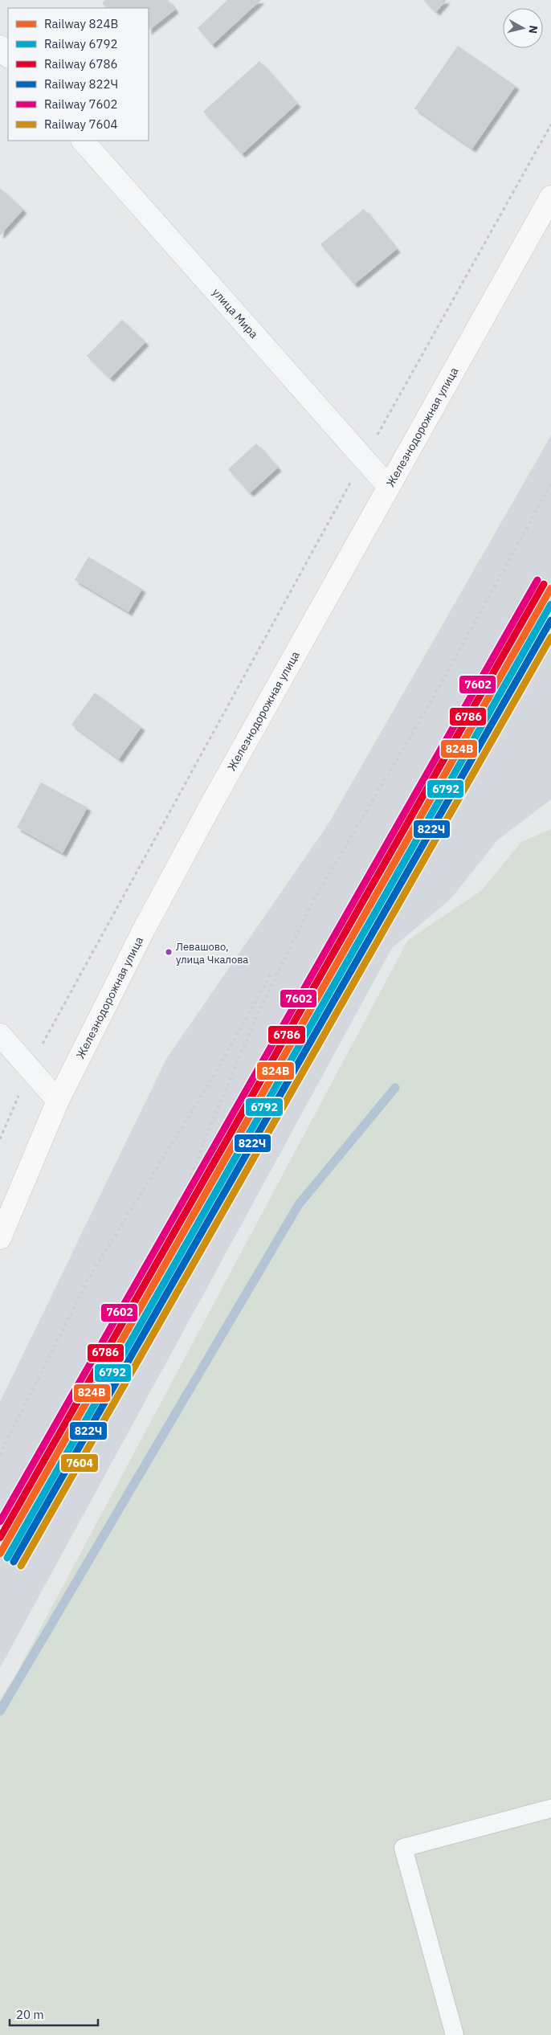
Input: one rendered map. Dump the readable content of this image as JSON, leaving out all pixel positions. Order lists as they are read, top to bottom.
{
  "streets": {
    "street": ["улица Мира", "Железнодорожная улица"]
  },
  "crossings": [
    ["улица Мира", "Железнодорожная улица"]
  ],
  "places": ["Левашово, улица Чкалова"],
  "lines": [
    "rail line 7602",
    "rail line 6786",
    "rail line 824В",
    "rail line 6792",
    "rail line 822Ч",
    "rail line 7604"
  ],
  "legend": [
    "Railway 824В",
    "Railway 6792",
    "Railway 6786",
    "Railway 822Ч",
    "Railway 7602",
    "Railway 7604"
  ],
  "scale_bar": "20 m",
  "north": "right"
}
